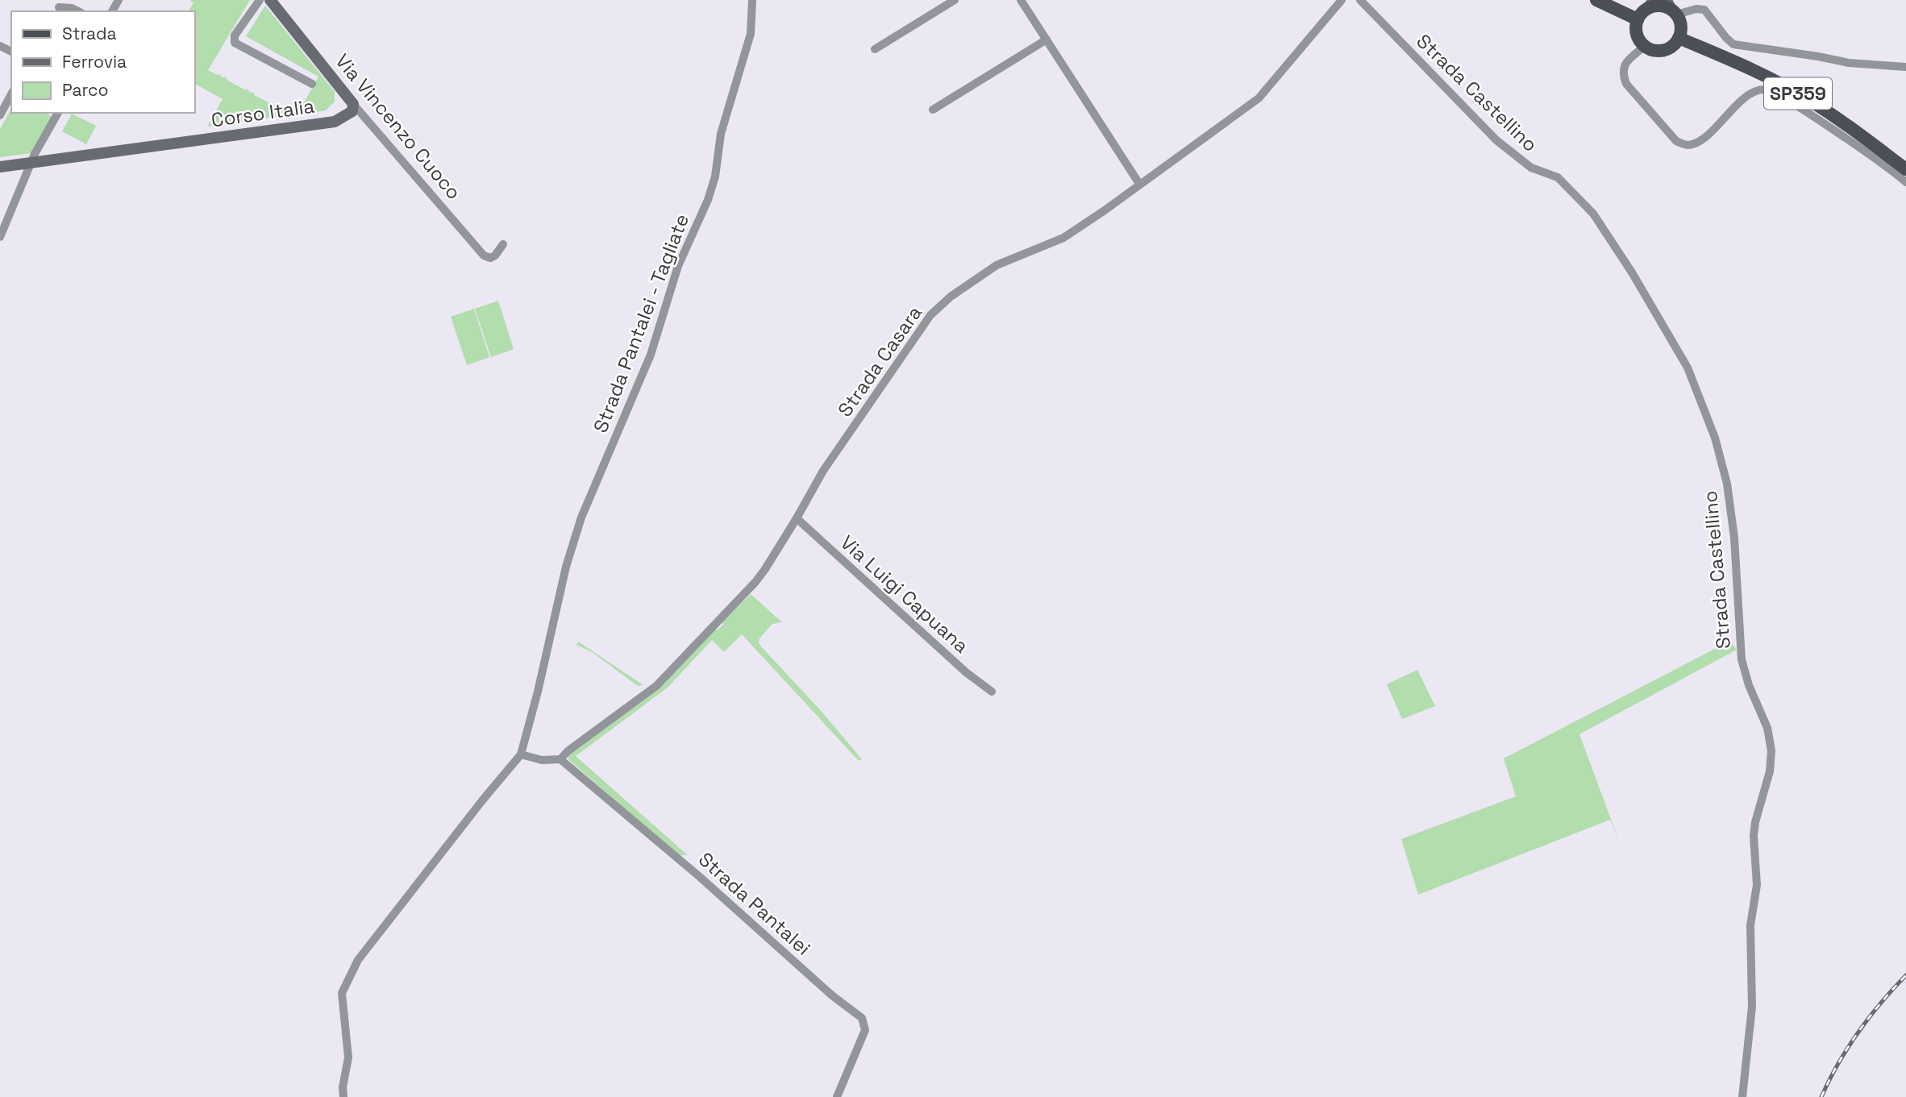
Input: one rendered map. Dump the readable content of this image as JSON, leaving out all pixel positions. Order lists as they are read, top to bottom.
{
  "streets": {
    "main road": ["SP359"],
    "street": [
      "Strada Castellino",
      "Corso Italia",
      "Via Vincenzo Cuoco",
      "Strada Pantalei - Tagliate",
      "Strada Casara",
      "Via Luigi Capuana",
      "Strada Pantalei"
    ]
  },
  "crossings": [
    ["Corso Italia", "Via Vincenzo Cuoco"],
    ["Strada Casara", "Via Luigi Capuana"],
    ["Strada Casara", "Strada Pantalei"]
  ],
  "legend": ["Strada", "Ferrovia", "Parco"]
}
